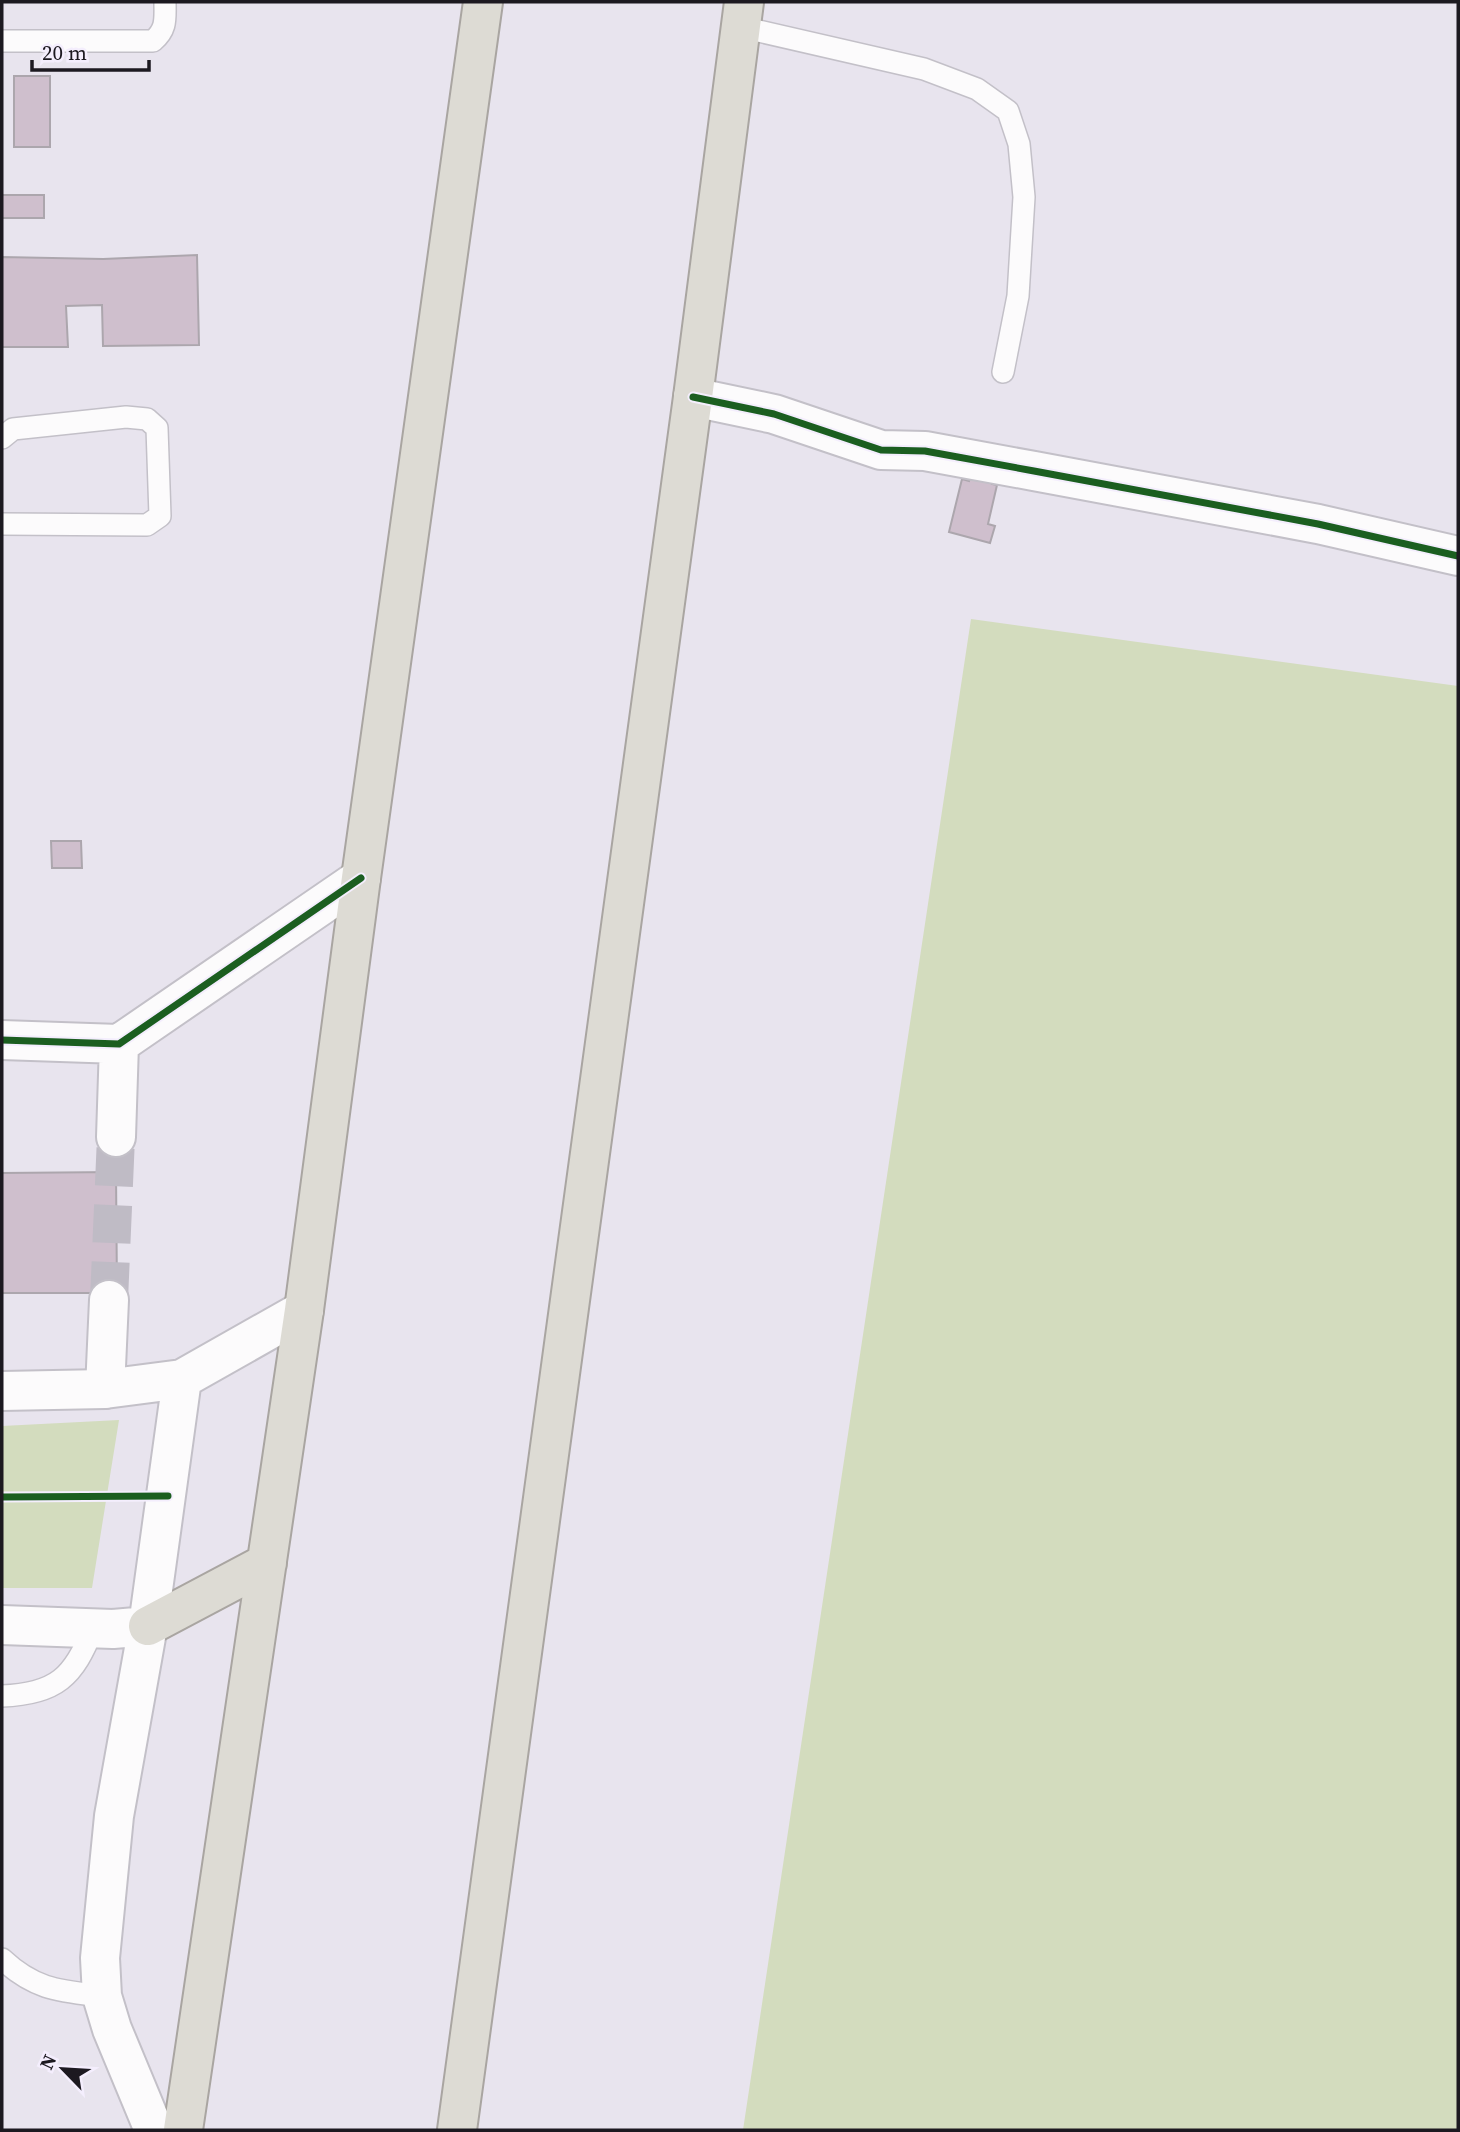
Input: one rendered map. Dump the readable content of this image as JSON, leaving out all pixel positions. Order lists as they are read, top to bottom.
{
  "scale_bar": "20 m",
  "north": "top left"
}
